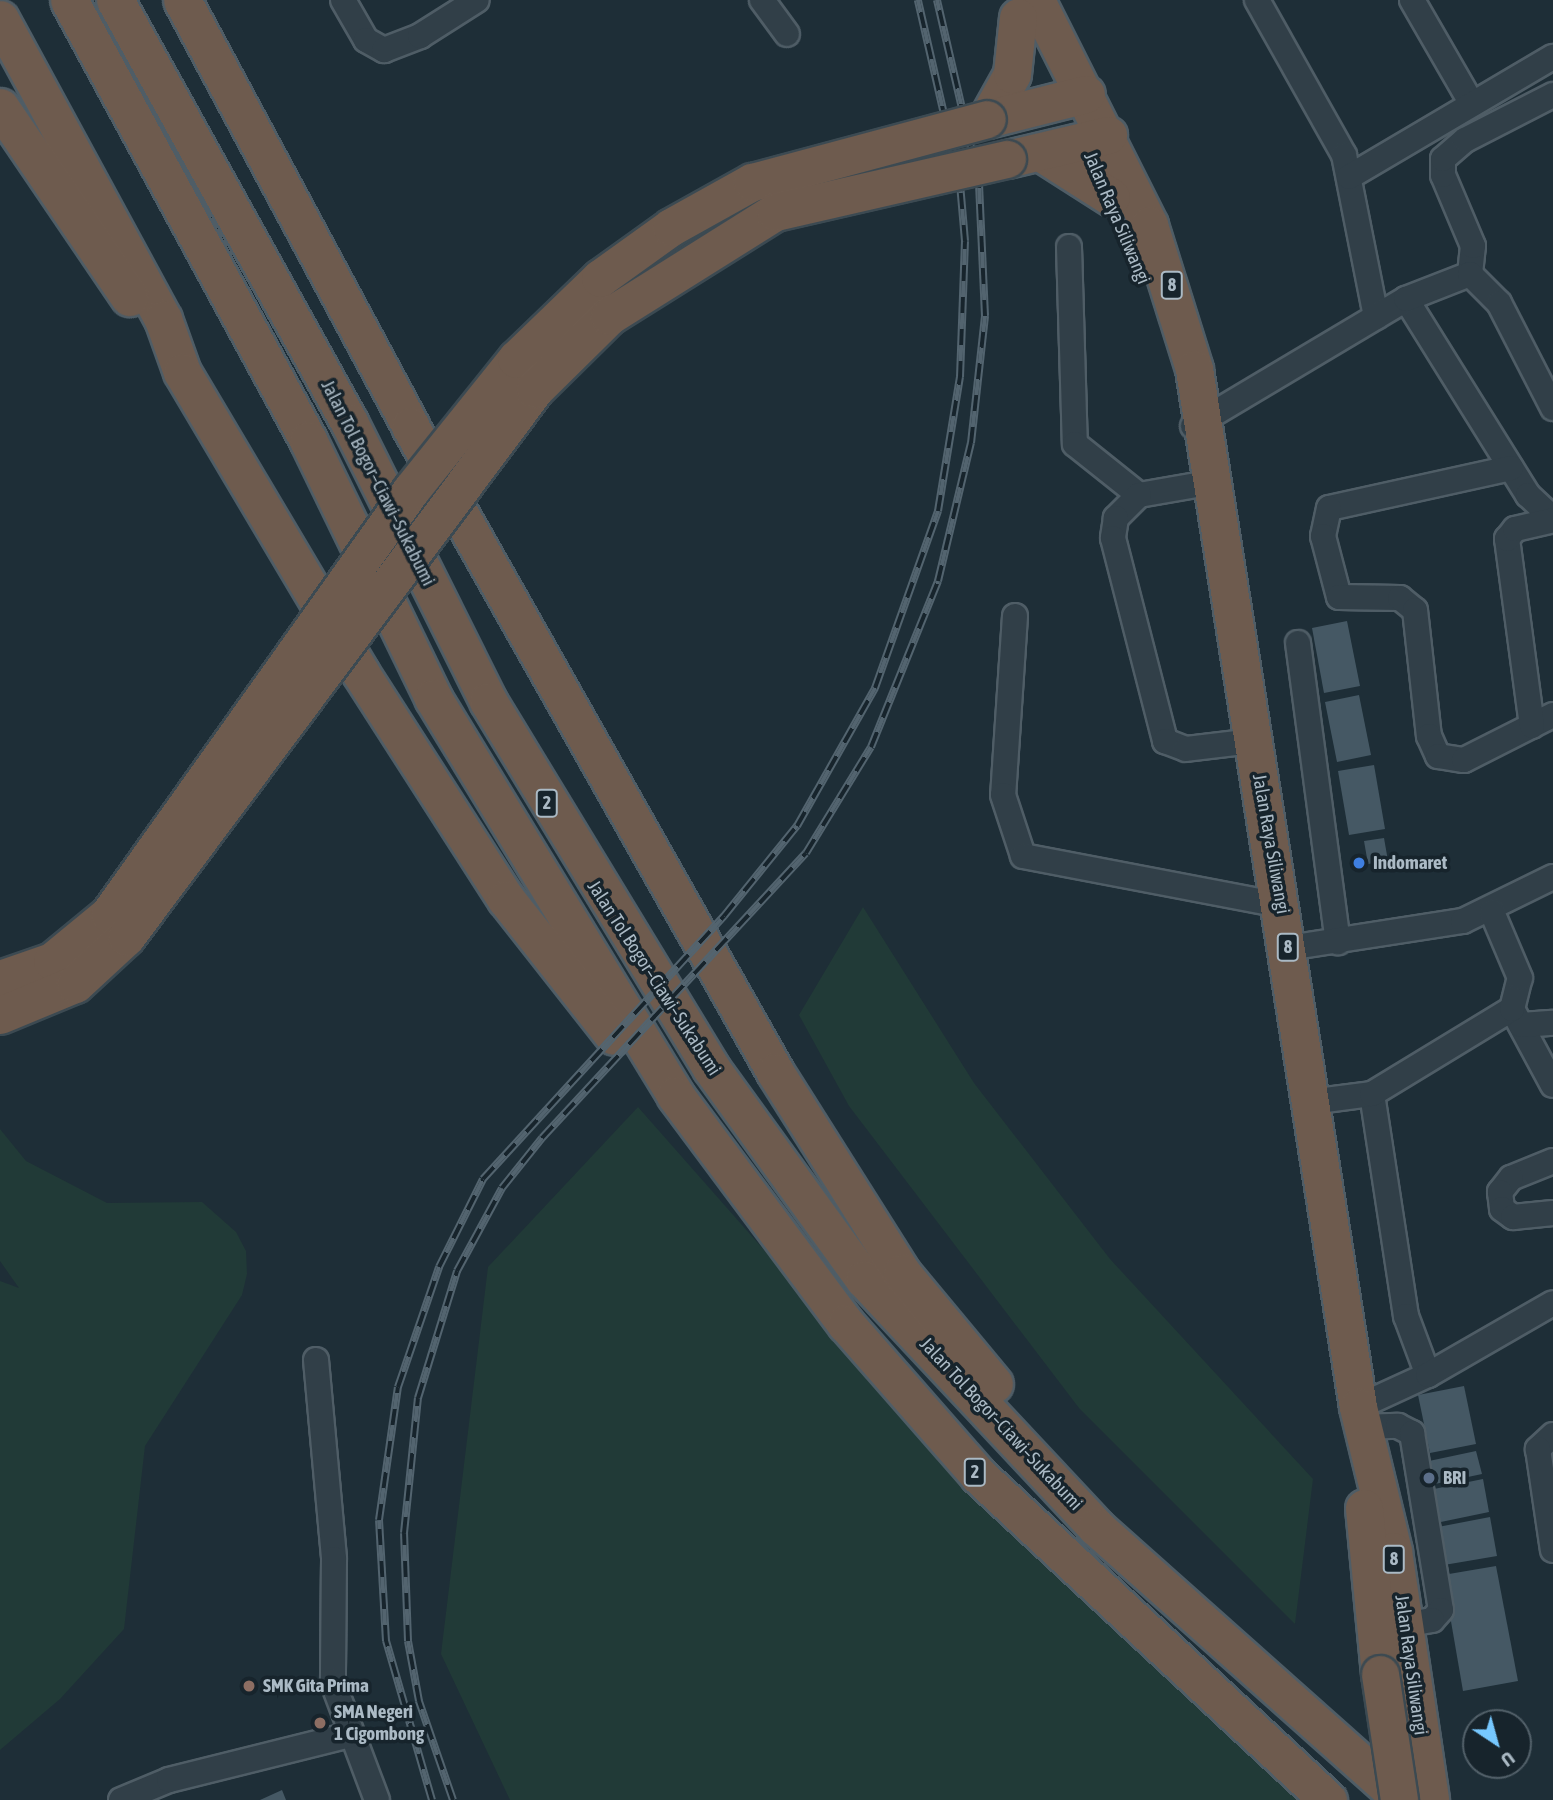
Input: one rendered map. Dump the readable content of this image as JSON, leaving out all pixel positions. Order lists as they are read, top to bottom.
{
  "streets": {
    "highway": [
      "Jalan Raya Siliwangi",
      "8",
      "Jalan Tol Bogor–Ciawi–Sukabumi",
      "2"
    ]
  },
  "crossings": [
    ["Jalan Raya Siliwangi", "Jalan Tol Bogor–Ciawi–Sukabumi"]
  ],
  "places": [
    "Indomaret",
    "BRI",
    "SMK Gita Prima",
    "SMA Negeri 1 Cigombong"
  ],
  "north": "bottom right"
}
